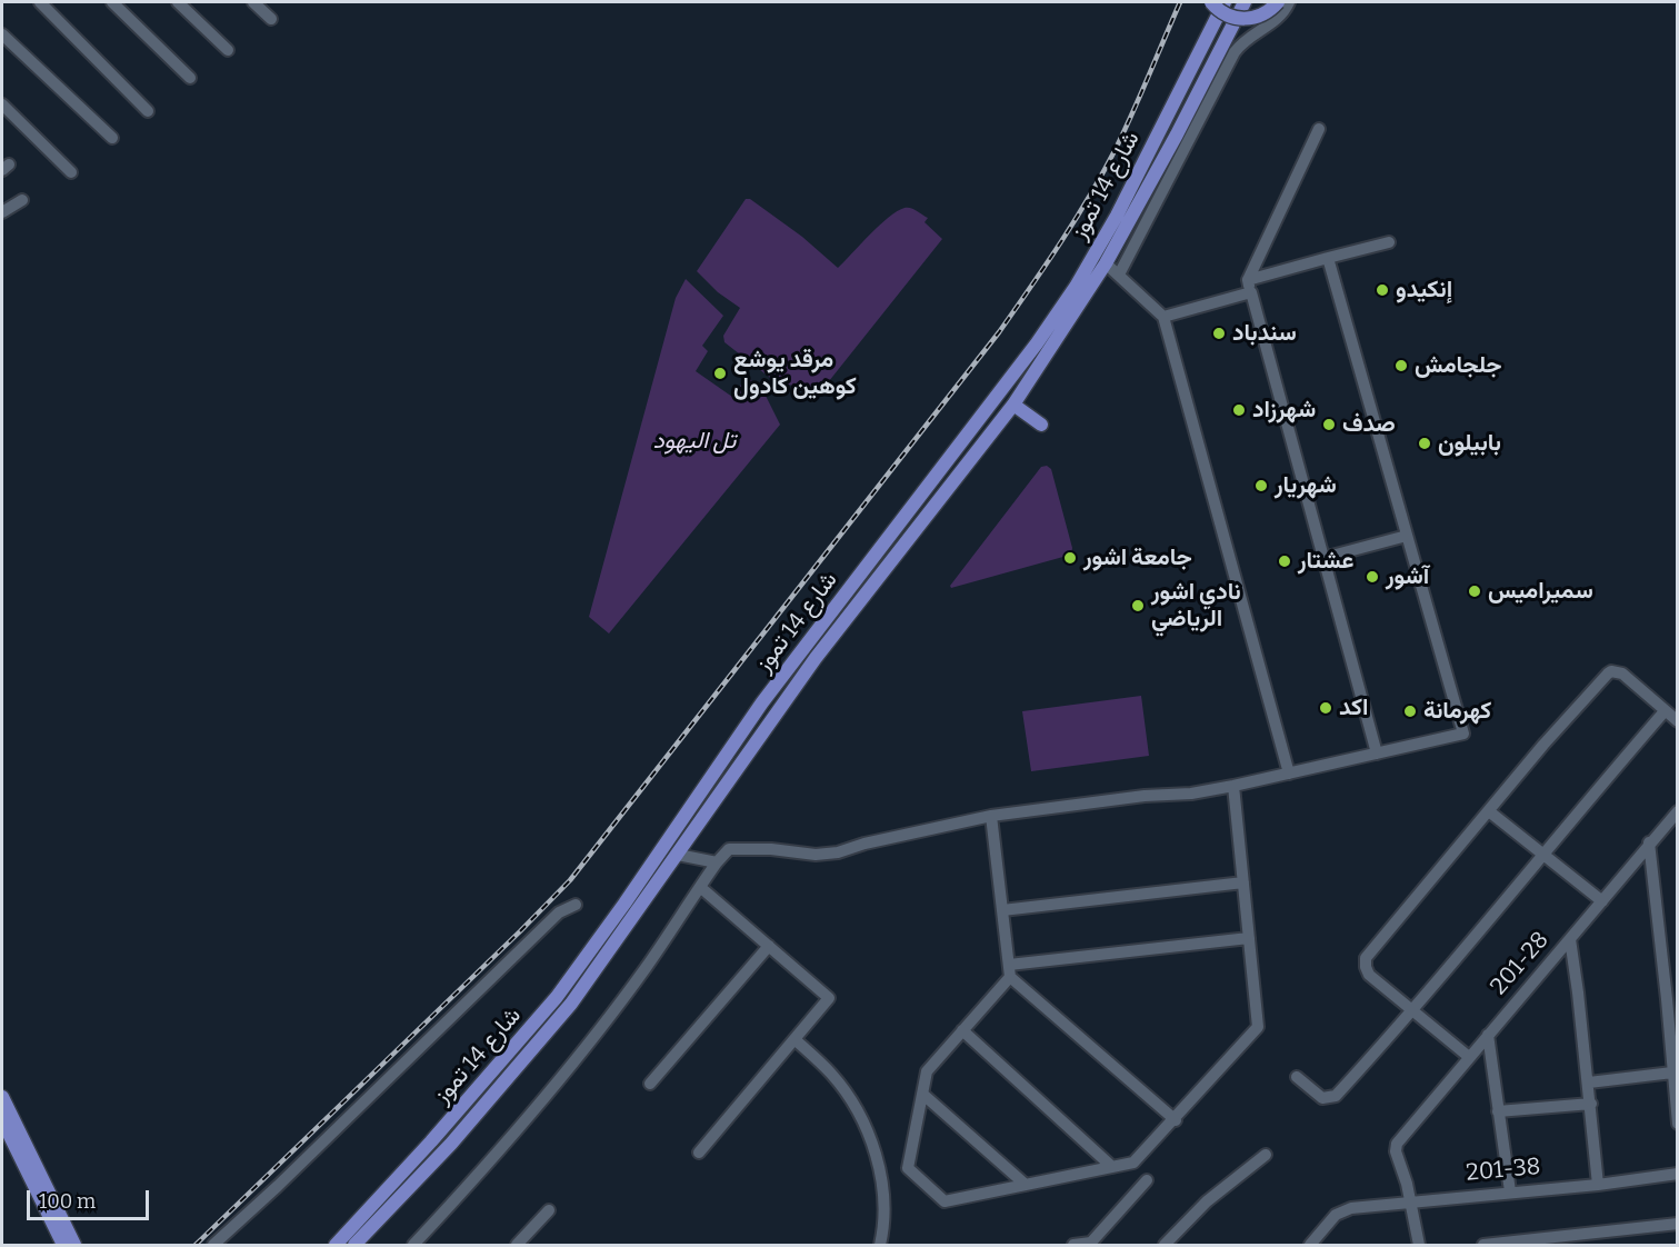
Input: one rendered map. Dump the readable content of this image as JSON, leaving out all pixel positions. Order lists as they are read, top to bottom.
{
  "streets": {
    "main road": ["شارع 14 تموز"],
    "street": ["201-28", "201-38"]
  },
  "crossings": [
    ["201-28", "201-38"]
  ],
  "parks": ["تل اليهود"],
  "places": [
    "إنكيدو",
    "سندباد",
    "جلجامش",
    "مرقد يوشع كوهين كادول",
    "شهرزاد",
    "صدف",
    "بابيلون",
    "شهريار",
    "جامعة اشور",
    "عشتار",
    "آشور",
    "سميراميس",
    "نادي اشور الرياضي",
    "اكد",
    "كهرمانة"
  ],
  "scale_bar": "100 m"
}
